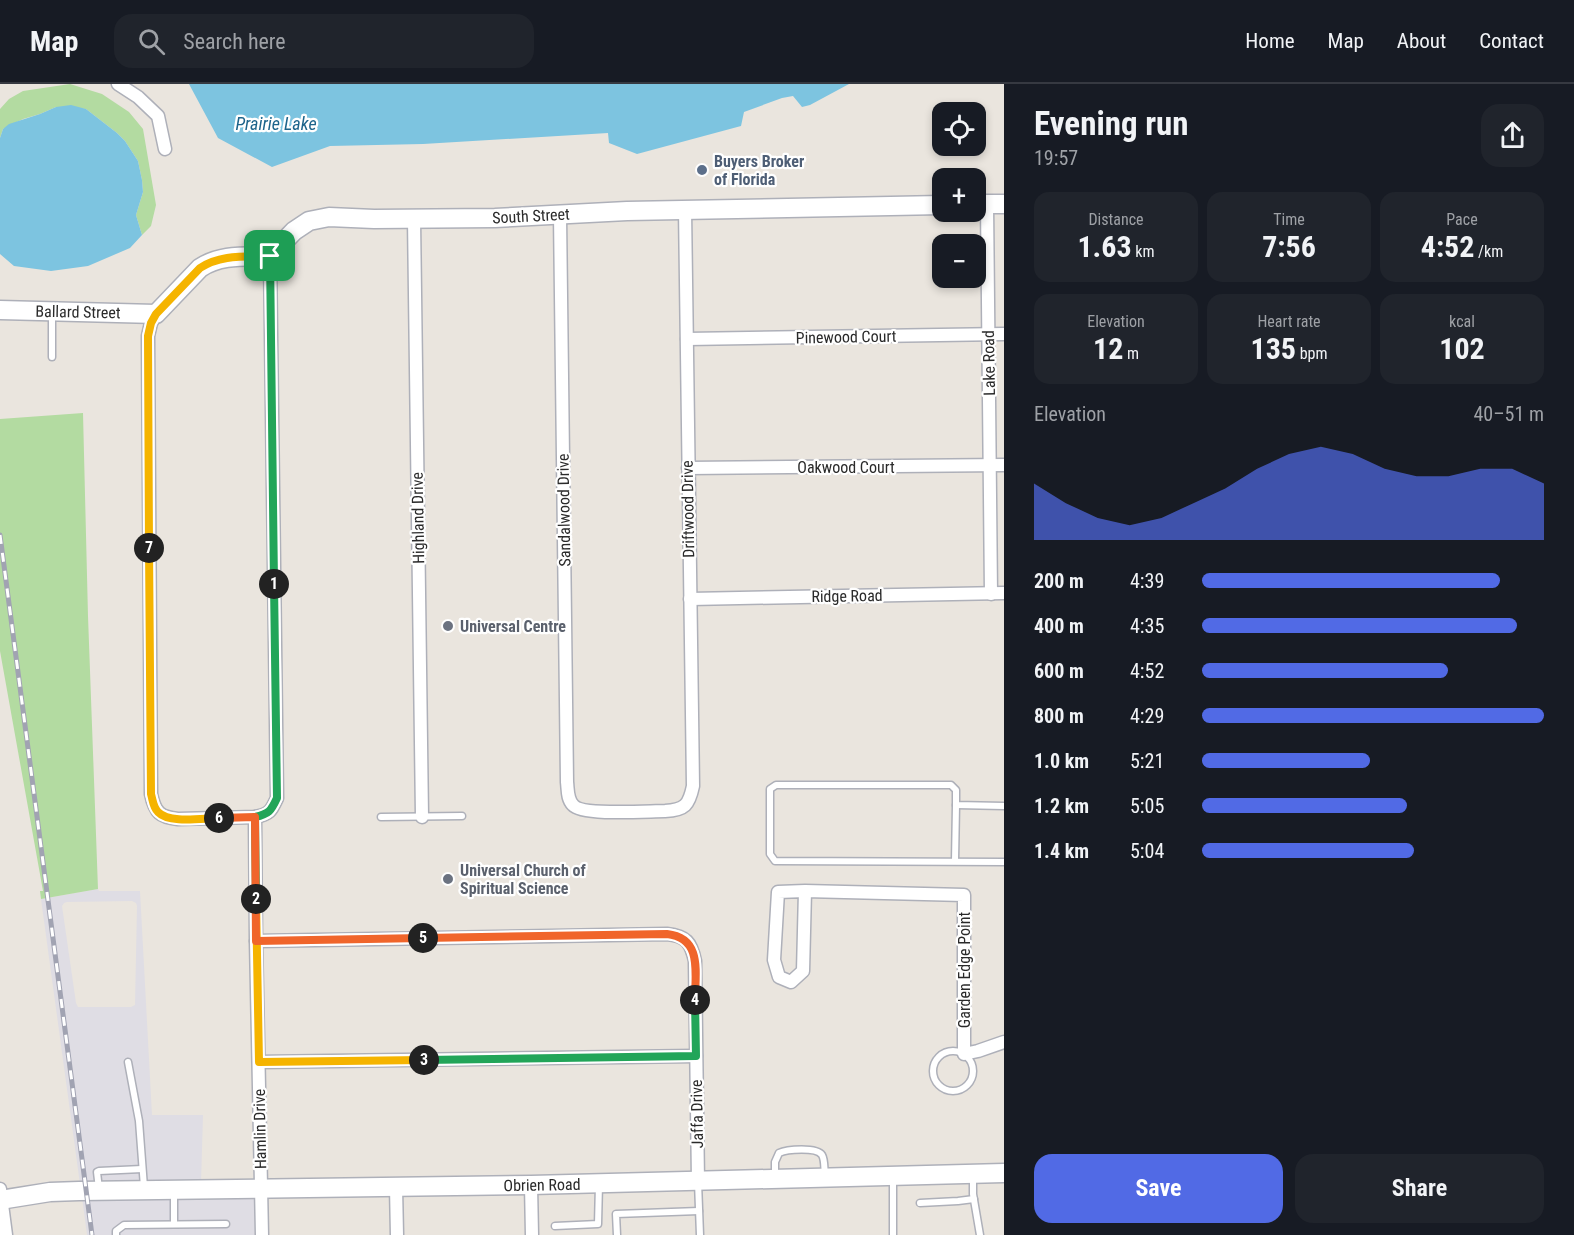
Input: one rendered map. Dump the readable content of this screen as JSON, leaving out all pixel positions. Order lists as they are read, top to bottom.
{
  "streets": {
    "street": [
      "South Street",
      "Ballard Street",
      "Pinewood Court",
      "Lake Road",
      "Oakwood Court",
      "Driftwood Drive",
      "Sandalwood Drive",
      "Highland Drive",
      "Ridge Road",
      "Garden Edge Point",
      "Jaffa Drive",
      "Hamlin Drive",
      "Obrien Road"
    ]
  },
  "crossings": [
    ["South Street", "Driftwood Drive"],
    ["South Street", "Sandalwood Drive"],
    ["South Street", "Highland Drive"],
    ["Pinewood Court", "Lake Road"],
    ["Pinewood Court", "Driftwood Drive"],
    ["Lake Road", "Oakwood Court"],
    ["Lake Road", "Ridge Road"],
    ["Oakwood Court", "Driftwood Drive"],
    ["Driftwood Drive", "Sandalwood Drive"],
    ["Driftwood Drive", "Ridge Road"],
    ["Jaffa Drive", "Hamlin Drive"],
    ["Jaffa Drive", "Obrien Road"],
    ["Hamlin Drive", "Obrien Road"]
  ],
  "water": ["Prairie Lake"],
  "places": ["Buyers Broker of Florida", "Universal Centre", "Universal Church of Spiritual Science"],
  "page": {
    "header": "Map",
    "search": "Search here",
    "nav": [
      "Home",
      "Map",
      "About",
      "Contact"
    ],
    "heading": ["Evening run", "19:57"],
    "map_buttons": ["+", "−"],
    "stats": [
      ["Distance", "1.63 km"],
      ["Time", "7:56"],
      ["Pace", "4:52 /km"],
      ["Elevation", "12 m"],
      ["Heart rate", "135 bpm"],
      ["kcal", "102"]
    ],
    "chart": ["Elevation", "40–51 m"],
    "pins": [
      "7",
      "1",
      "6",
      "2",
      "5",
      "4",
      "3"
    ],
    "list": [
      {
        "name": "200 m",
        "note": "4:39"
      },
      {
        "name": "400 m",
        "note": "4:35"
      },
      {
        "name": "600 m",
        "note": "4:52"
      },
      {
        "name": "800 m",
        "note": "4:29"
      },
      {
        "name": "1.0 km",
        "note": "5:21"
      },
      {
        "name": "1.2 km",
        "note": "5:05"
      },
      {
        "name": "1.4 km",
        "note": "5:04"
      }
    ],
    "buttons": ["Save", "Share"]
  }
}
